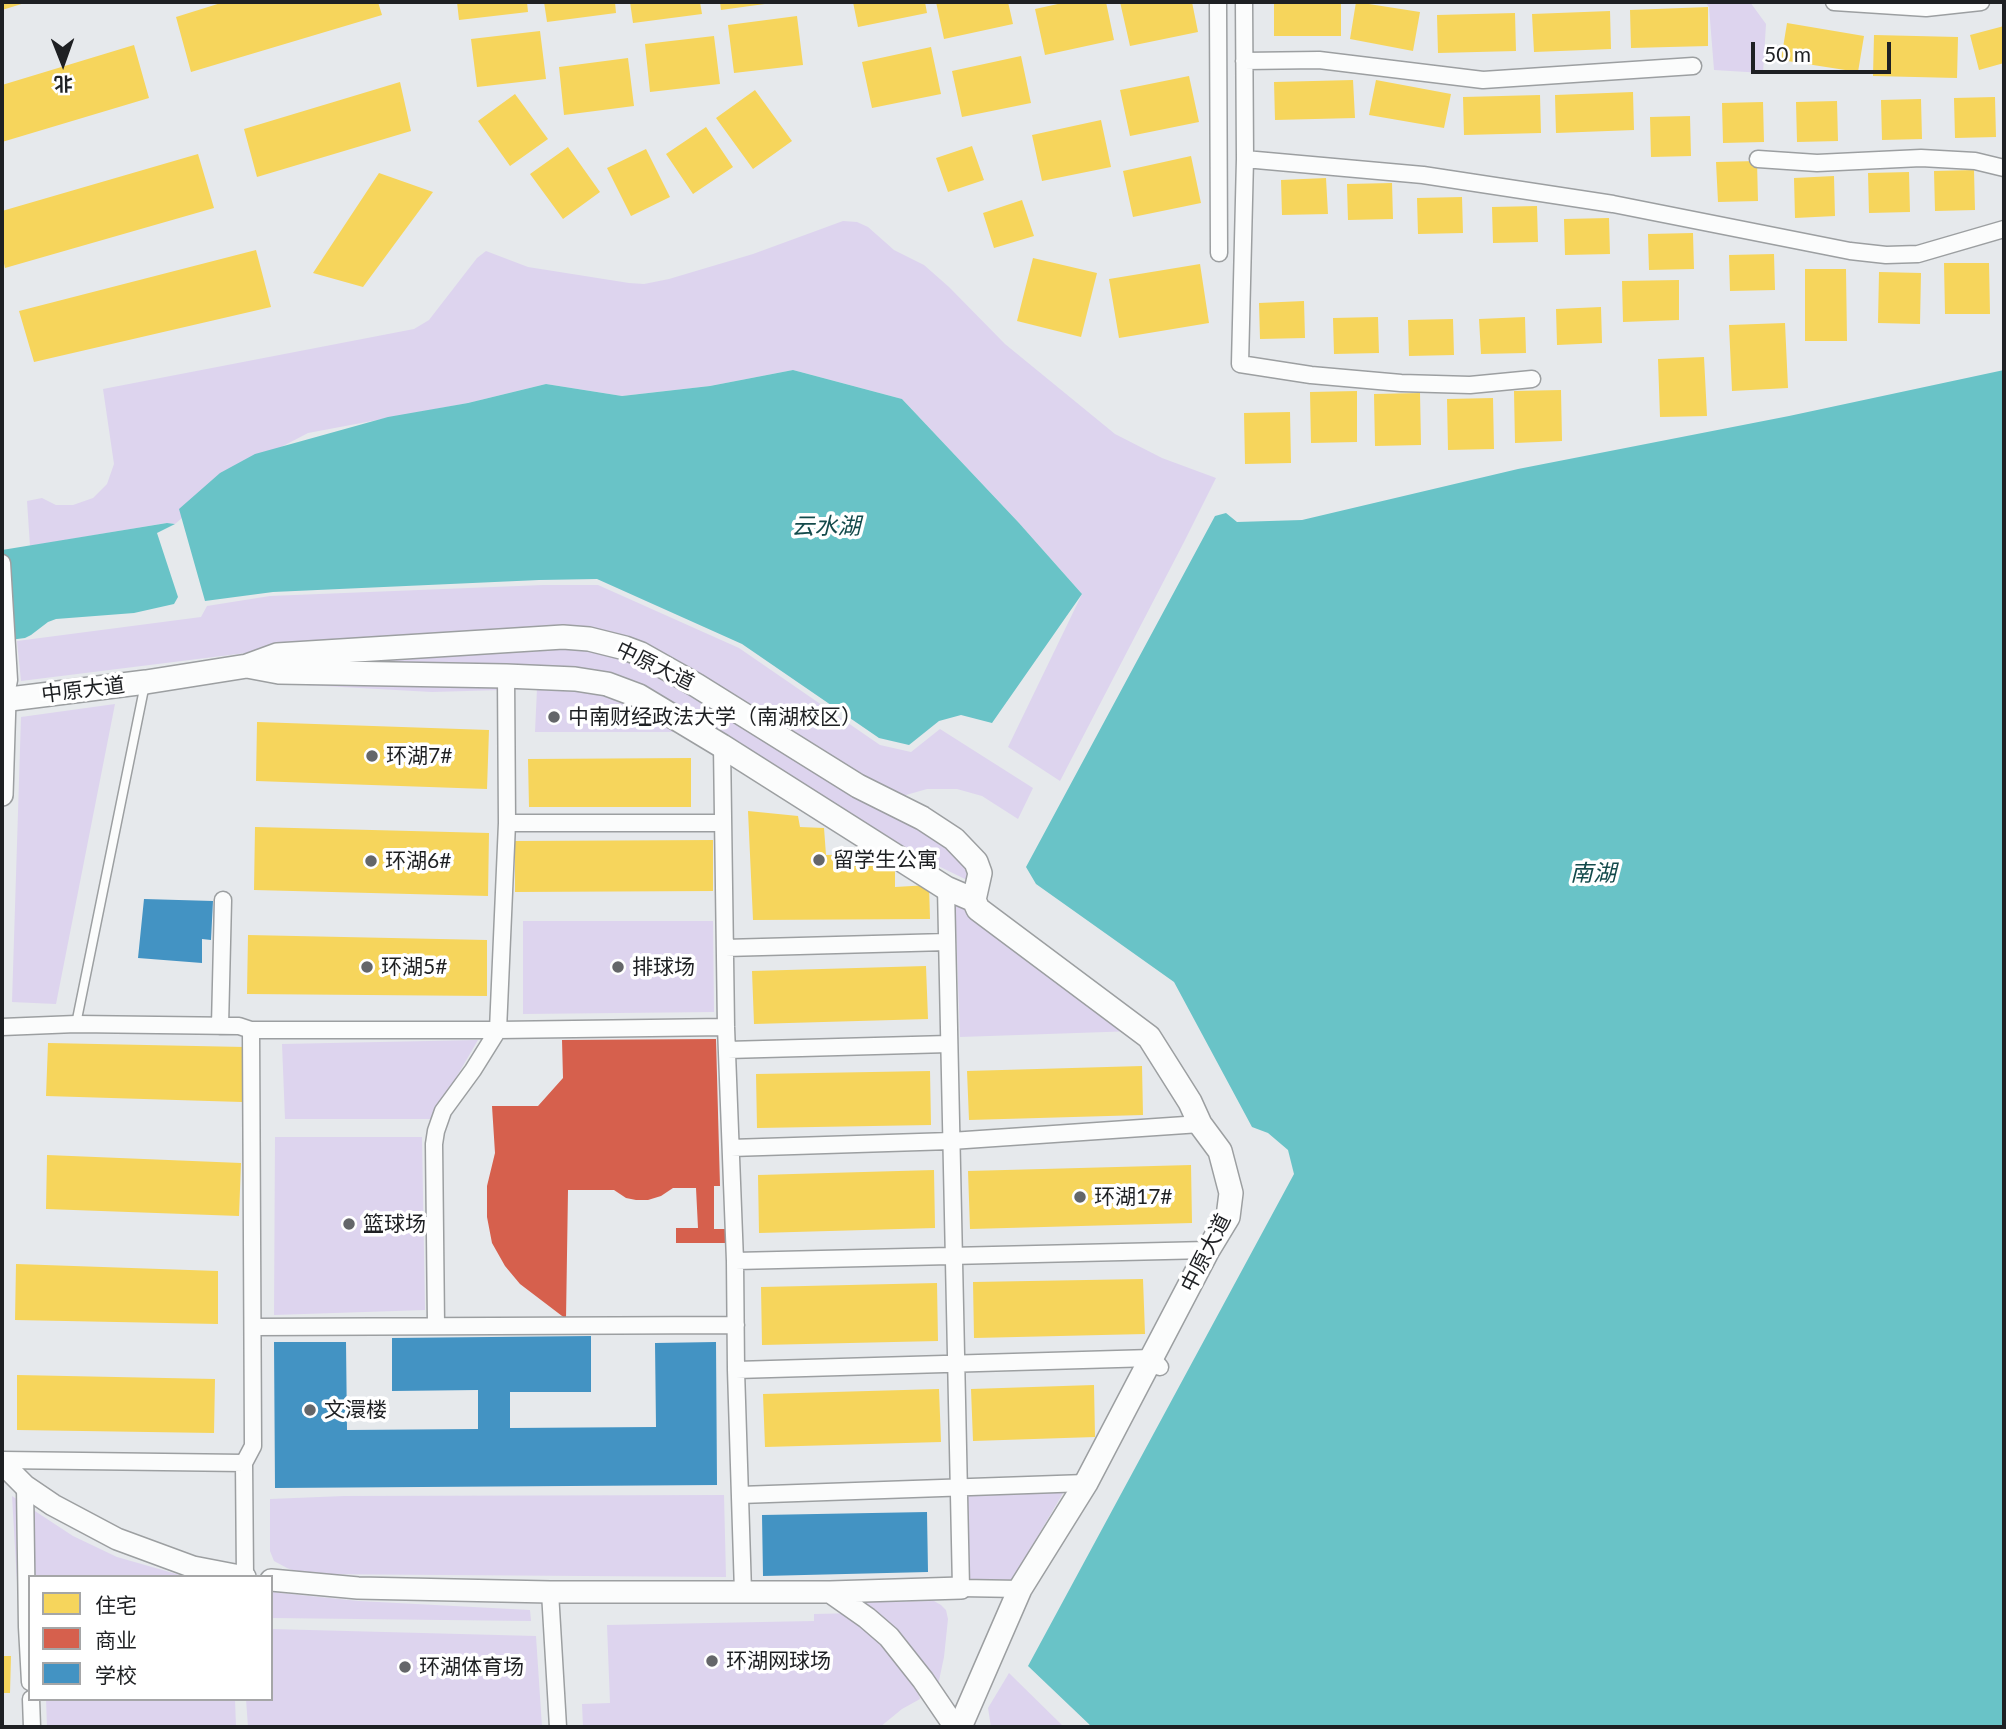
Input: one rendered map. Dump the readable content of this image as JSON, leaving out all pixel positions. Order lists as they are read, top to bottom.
{
  "streets": {
    "main road": ["中原大道"]
  },
  "water": ["云水湖", "南湖"],
  "places": [
    "中南财经政法大学（南湖校区）",
    "环湖7#",
    "留学生公寓",
    "环湖6#",
    "环湖5#",
    "排球场",
    "环湖17#",
    "篮球场",
    "文澴楼",
    "环湖网球场",
    "环湖体育场"
  ],
  "legend": ["住宅", "商业", "学校"],
  "scale_bar": "50 m",
  "north": "bottom"
}
